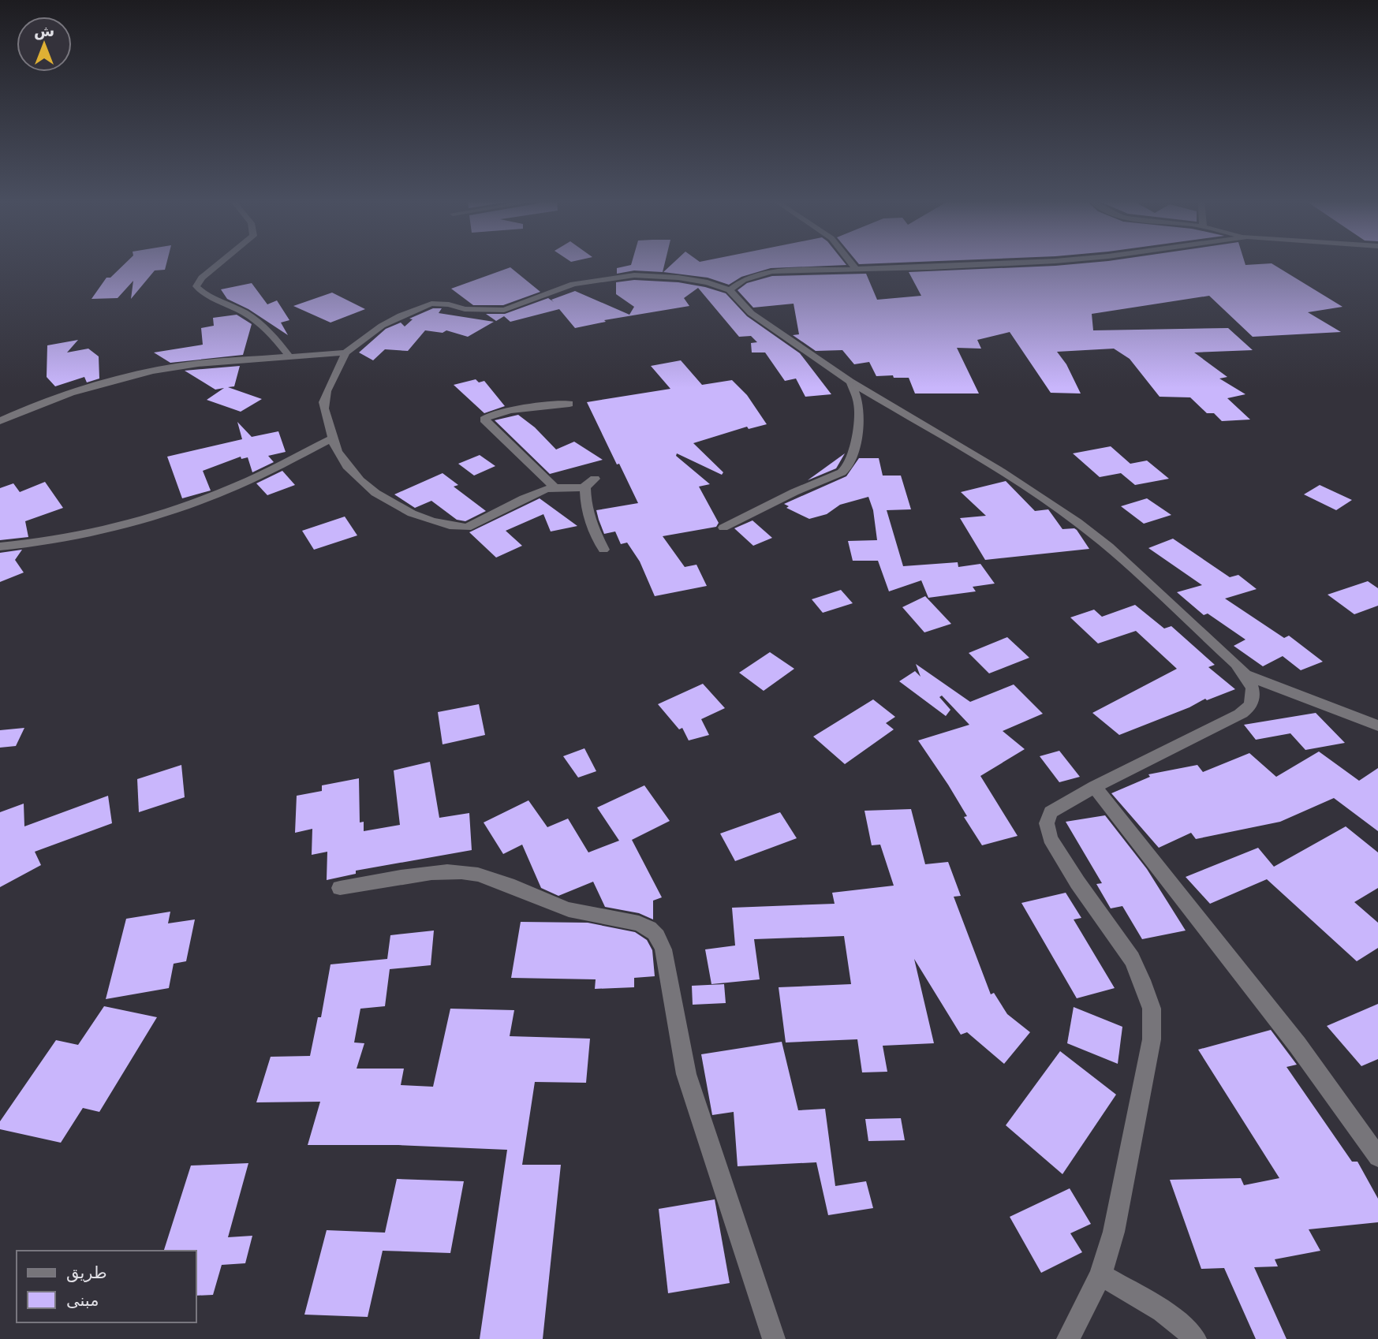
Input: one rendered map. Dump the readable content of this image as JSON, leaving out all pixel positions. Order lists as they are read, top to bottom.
{
  "legend": ["طريق", "مبنى"],
  "north": "top"
}
